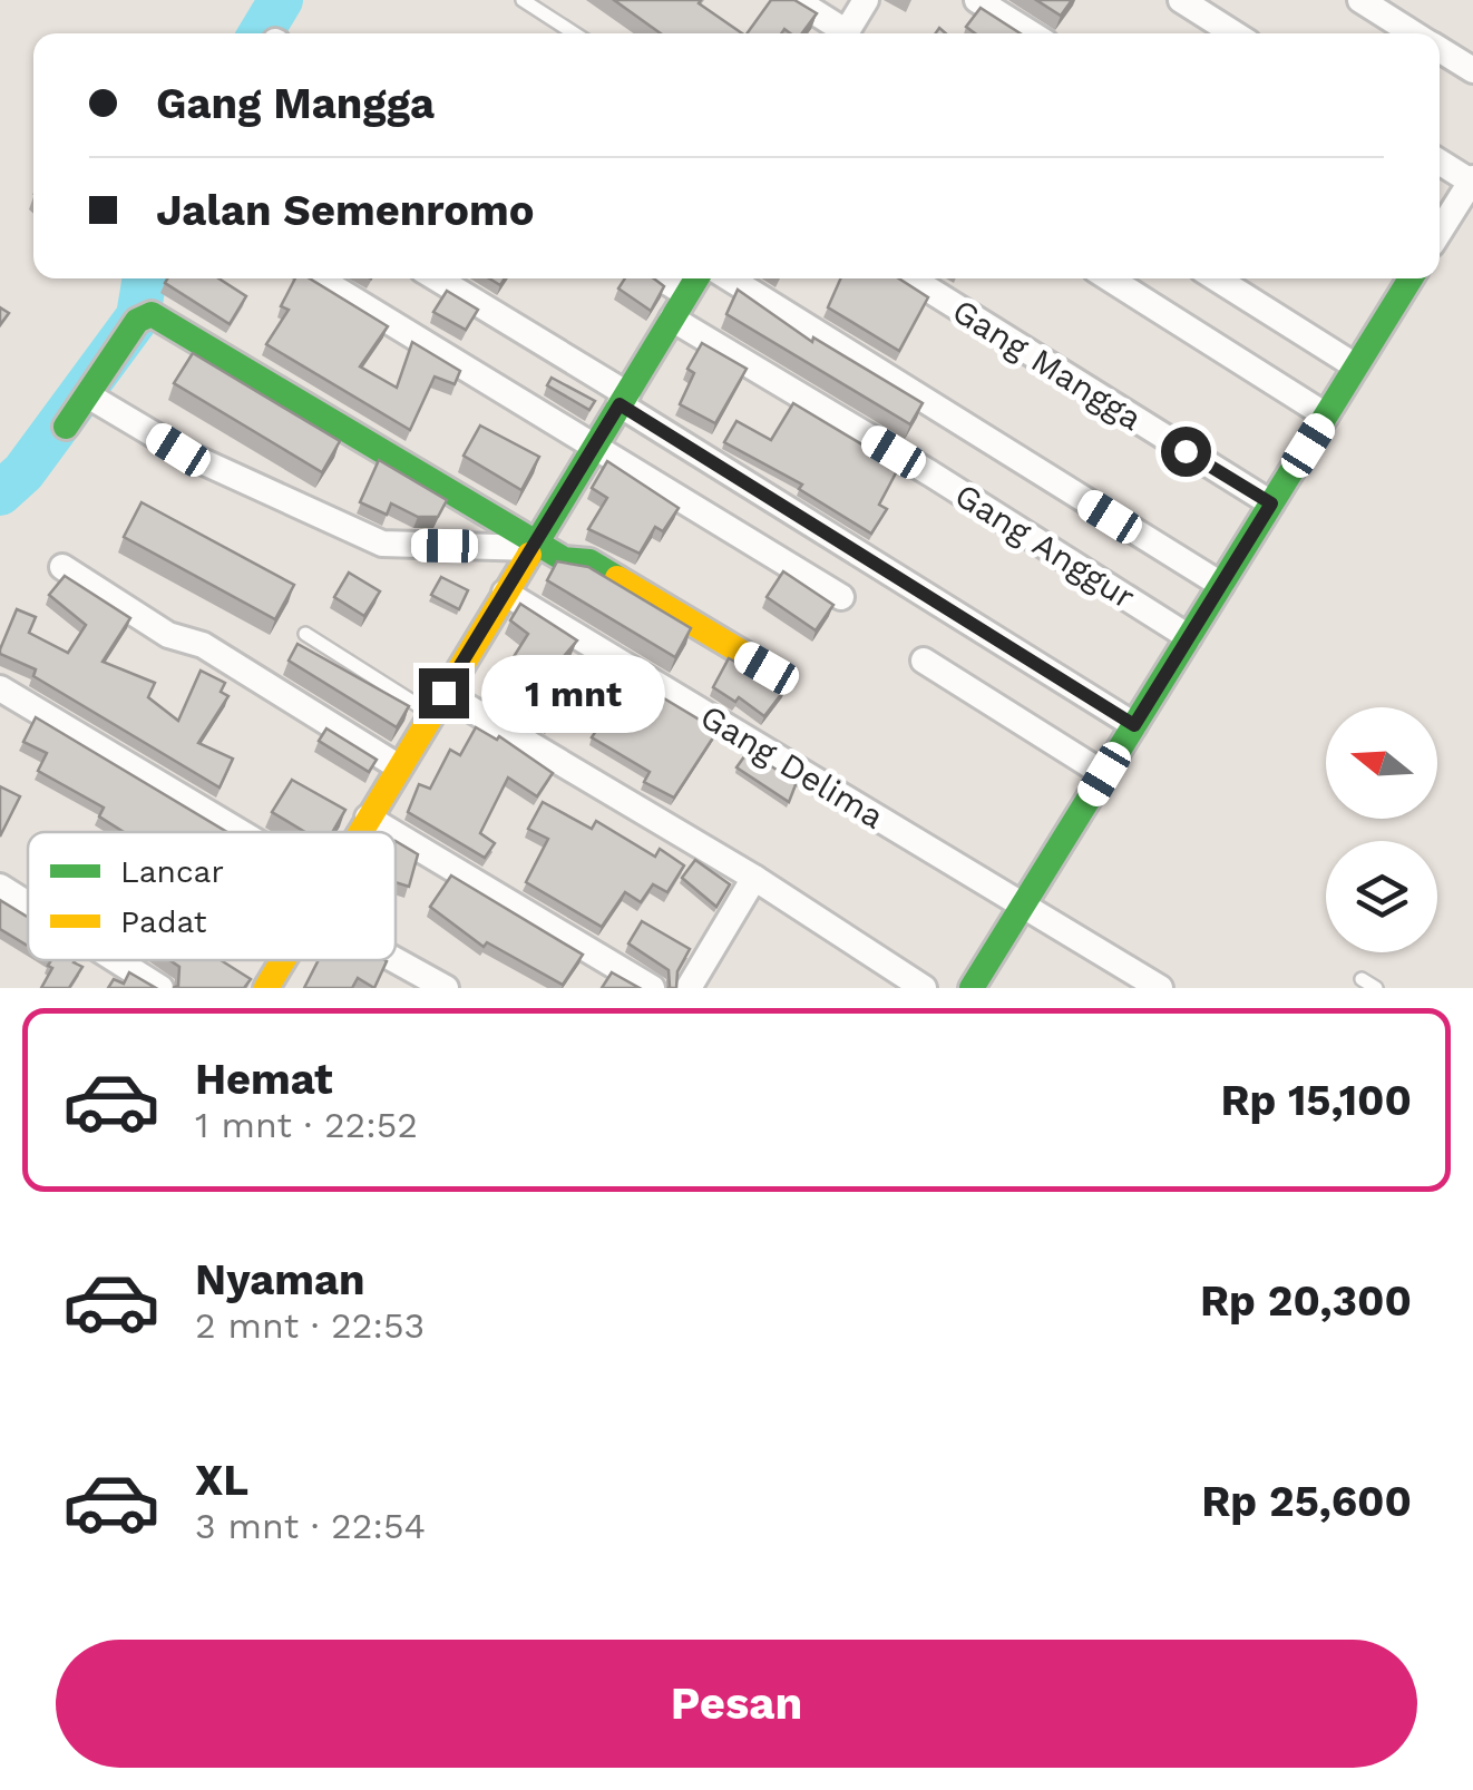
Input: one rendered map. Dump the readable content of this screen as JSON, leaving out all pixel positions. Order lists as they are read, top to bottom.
{
  "streets": {
    "street": ["Gang Mangga", "Gang Anggur", "Gang Delima"]
  },
  "legend": ["Lancar", "Padat"],
  "north": "left",
  "page": {
    "banner": ["Gang Mangga", "Jalan Semenromo"],
    "bubble": "1 mnt",
    "list": [
      {
        "name": "Hemat",
        "note": "1 mnt · 22:52",
        "value": "Rp 15,100"
      },
      {
        "name": "Nyaman",
        "note": "2 mnt · 22:53",
        "value": "Rp 20,300"
      },
      {
        "name": "XL",
        "note": "3 mnt · 22:54",
        "value": "Rp 25,600"
      }
    ],
    "buttons": "Pesan"
  }
}
